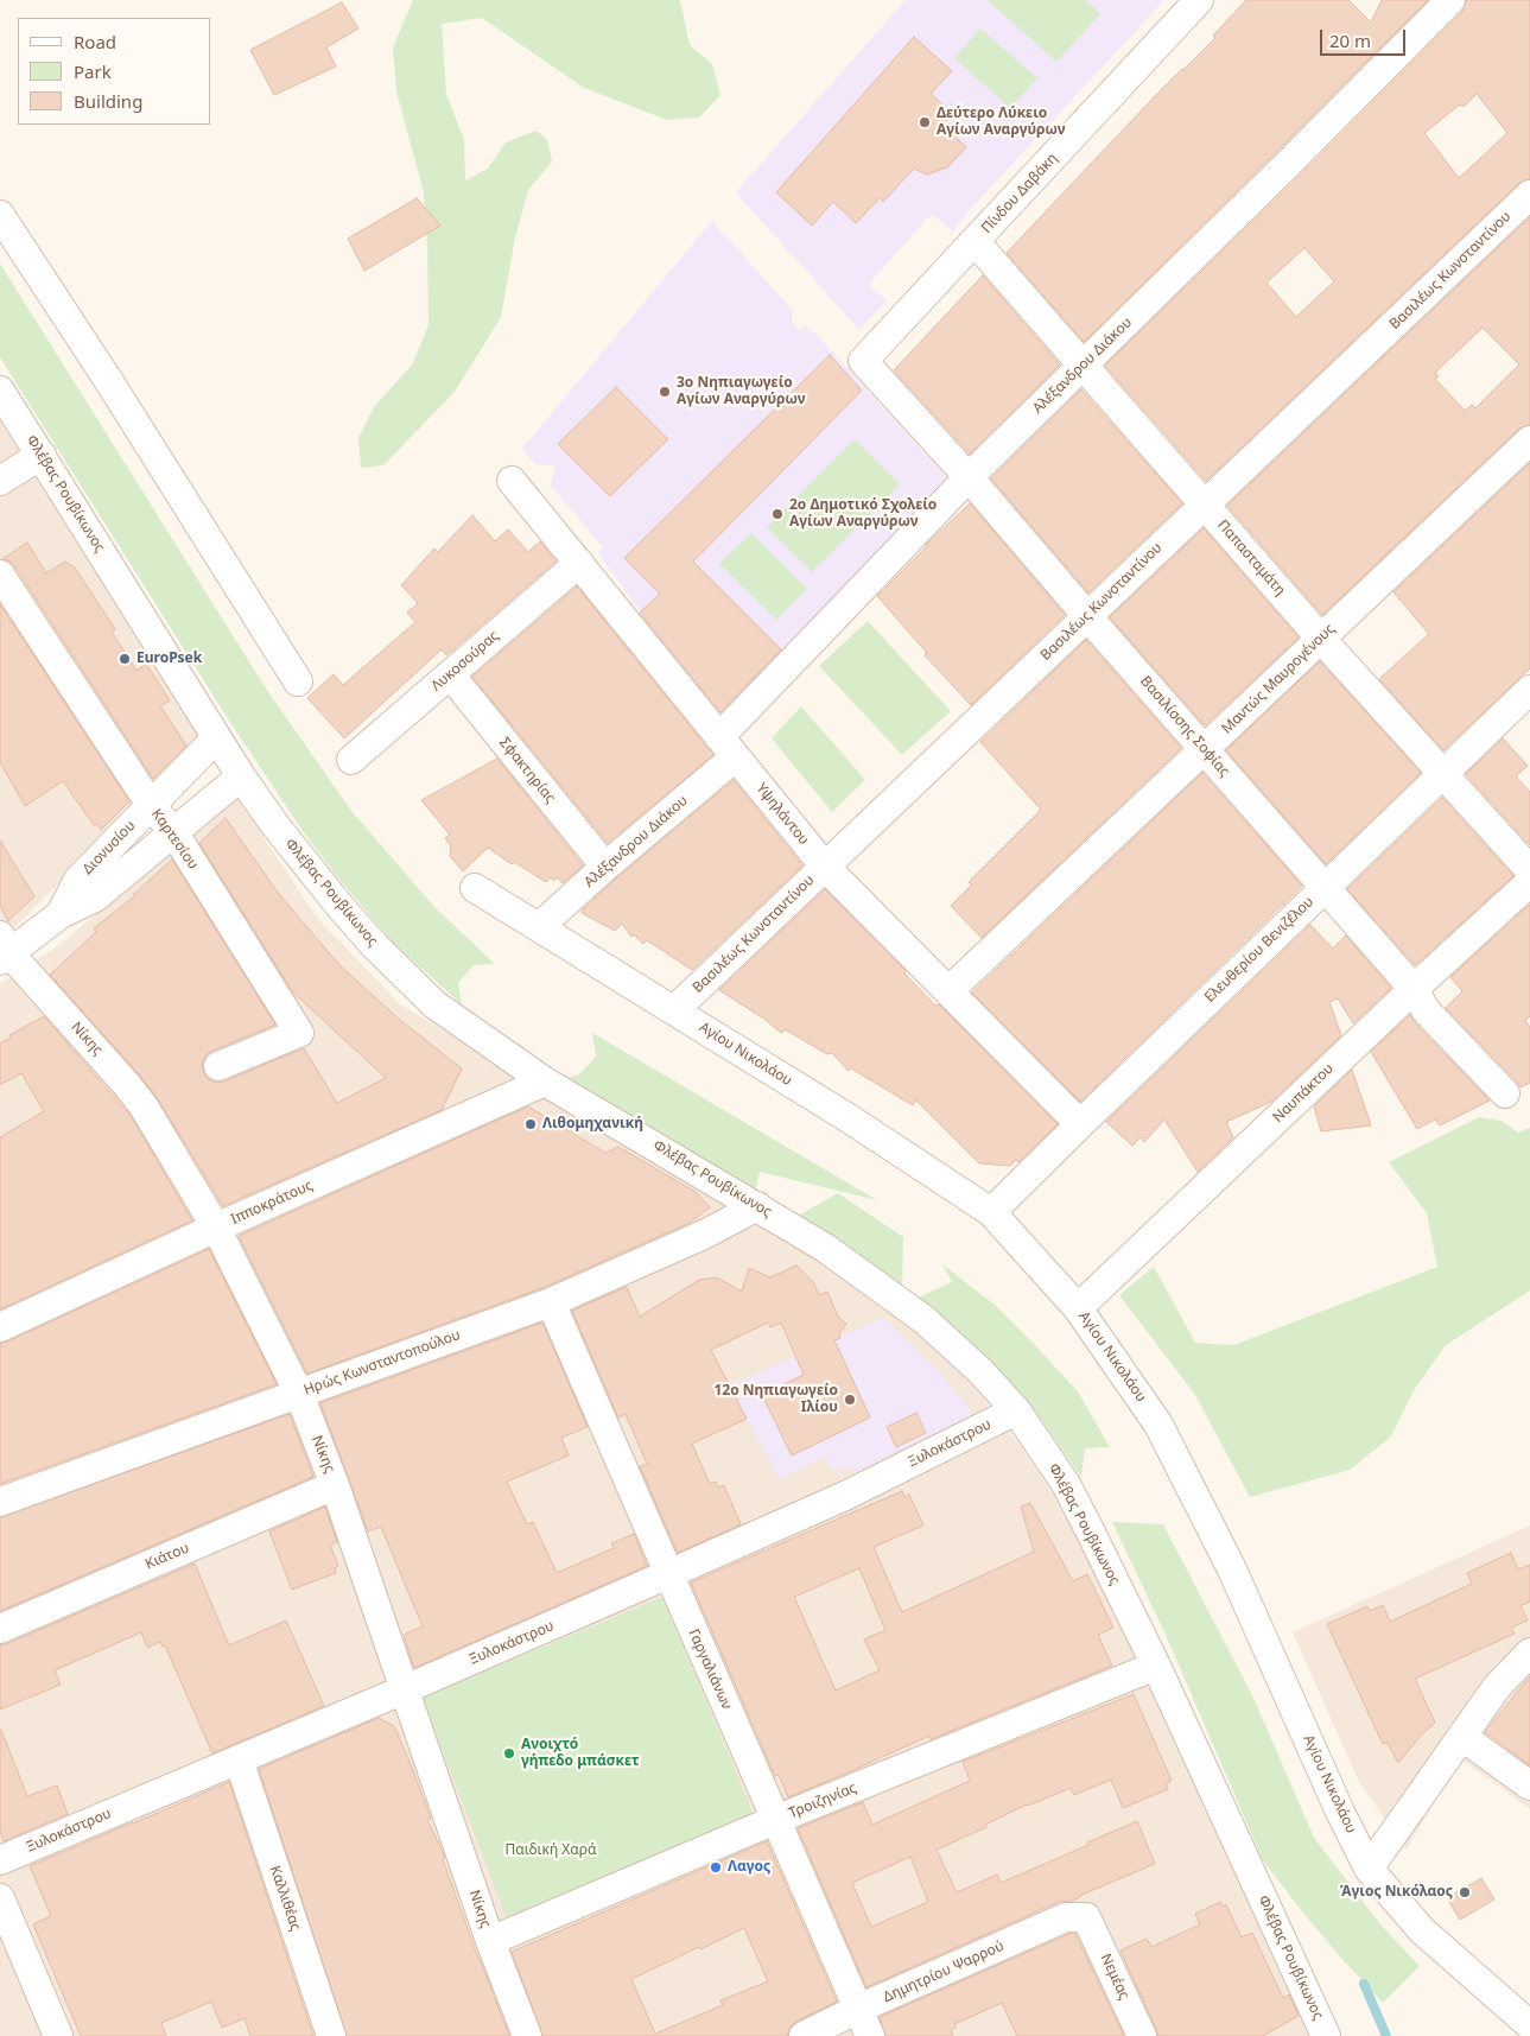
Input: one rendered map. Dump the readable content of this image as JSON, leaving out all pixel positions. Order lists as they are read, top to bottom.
{
  "streets": {
    "street": [
      "Πίνδου Δαβάκη",
      "Βασιλέως Κωνσταντίνου",
      "Αλέξανδρου Διάκου",
      "Φλέβας Ρουβίκωνος",
      "Παπασταμάτη",
      "Λυκοσούρας",
      "Μαντώς Μαυρογένους",
      "Βασιλίσσης Σοφίας",
      "Σφακτηρίας",
      "Υψηλάντου",
      "Καρτεσίου",
      "Διονυσίου",
      "Ελευθερίου Βενιζέλου",
      "Νίκης",
      "Αγίου Νικολάου",
      "Ναυπάκτου",
      "Ιπποκράτους",
      "Ηρώς Κωνσταντοπούλου",
      "Ξυλοκάστρου",
      "Κιάτου",
      "Γαργαλιάνων",
      "Τροιζηνίας",
      "Καλλιθέας",
      "Δημητρίου Ψαρρού",
      "Νεμέας"
    ]
  },
  "crossings": [
    ["Πίνδου Δαβάκη", "Παπασταμάτη"],
    ["Πίνδου Δαβάκη", "Βασιλίσσης Σοφίας"],
    ["Βασιλέως Κωνσταντίνου", "Παπασταμάτη"],
    ["Βασιλέως Κωνσταντίνου", "Βασιλίσσης Σοφίας"],
    ["Βασιλέως Κωνσταντίνου", "Υψηλάντου"],
    ["Βασιλέως Κωνσταντίνου", "Αγίου Νικολάου"],
    ["Αλέξανδρου Διάκου", "Παπασταμάτη"],
    ["Αλέξανδρου Διάκου", "Βασιλίσσης Σοφίας"],
    ["Αλέξανδρου Διάκου", "Σφακτηρίας"],
    ["Αλέξανδρου Διάκου", "Υψηλάντου"],
    ["Αλέξανδρου Διάκου", "Αγίου Νικολάου"],
    ["Φλέβας Ρουβίκωνος", "Διονυσίου"],
    ["Φλέβας Ρουβίκωνος", "Ιπποκράτους"],
    ["Φλέβας Ρουβίκωνος", "Ηρώς Κωνσταντοπούλου"],
    ["Φλέβας Ρουβίκωνος", "Ξυλοκάστρου"],
    ["Φλέβας Ρουβίκωνος", "Τροιζηνίας"],
    ["Παπασταμάτη", "Μαντώς Μαυρογένους"],
    ["Παπασταμάτη", "Ελευθερίου Βενιζέλου"],
    ["Λυκοσούρας", "Σφακτηρίας"],
    ["Λυκοσούρας", "Υψηλάντου"],
    ["Μαντώς Μαυρογένους", "Βασιλίσσης Σοφίας"],
    ["Μαντώς Μαυρογένους", "Υψηλάντου"],
    ["Βασιλίσσης Σοφίας", "Ελευθερίου Βενιζέλου"],
    ["Βασιλίσσης Σοφίας", "Ναυπάκτου"],
    ["Υψηλάντου", "Ελευθερίου Βενιζέλου"],
    ["Καρτεσίου", "Διονυσίου"],
    ["Διονυσίου", "Νίκης"],
    ["Ελευθερίου Βενιζέλου", "Αγίου Νικολάου"],
    ["Νίκης", "Ιπποκράτους"],
    ["Νίκης", "Ηρώς Κωνσταντοπούλου"],
    ["Νίκης", "Ξυλοκάστρου"],
    ["Νίκης", "Κιάτου"],
    ["Νίκης", "Τροιζηνίας"],
    ["Αγίου Νικολάου", "Ναυπάκτου"],
    ["Ηρώς Κωνσταντοπούλου", "Γαργαλιάνων"],
    ["Ξυλοκάστρου", "Γαργαλιάνων"],
    ["Ξυλοκάστρου", "Καλλιθέας"],
    ["Γαργαλιάνων", "Τροιζηνίας"],
    ["Γαργαλιάνων", "Δημητρίου Ψαρρού"],
    ["Δημητρίου Ψαρρού", "Νεμέας"]
  ],
  "parks": ["Παιδική Χαρά"],
  "places": [
    "Δεύτερο Λύκειο Αγίων Αναργύρων",
    "3ο Νηπιαγωγείο Αγίων Αναργύρων",
    "2ο Δημοτικό Σχολείο Αγίων Αναργύρων",
    "EuroPsek",
    "Λιθομηχανική",
    "12ο Νηπιαγωγείο Ιλίου",
    "Ανοιχτό γήπεδο μπάσκετ",
    "Λαγος",
    "Άγιος Νικόλαος"
  ],
  "legend": ["Road", "Park", "Building"],
  "scale_bar": "20 m"
}
